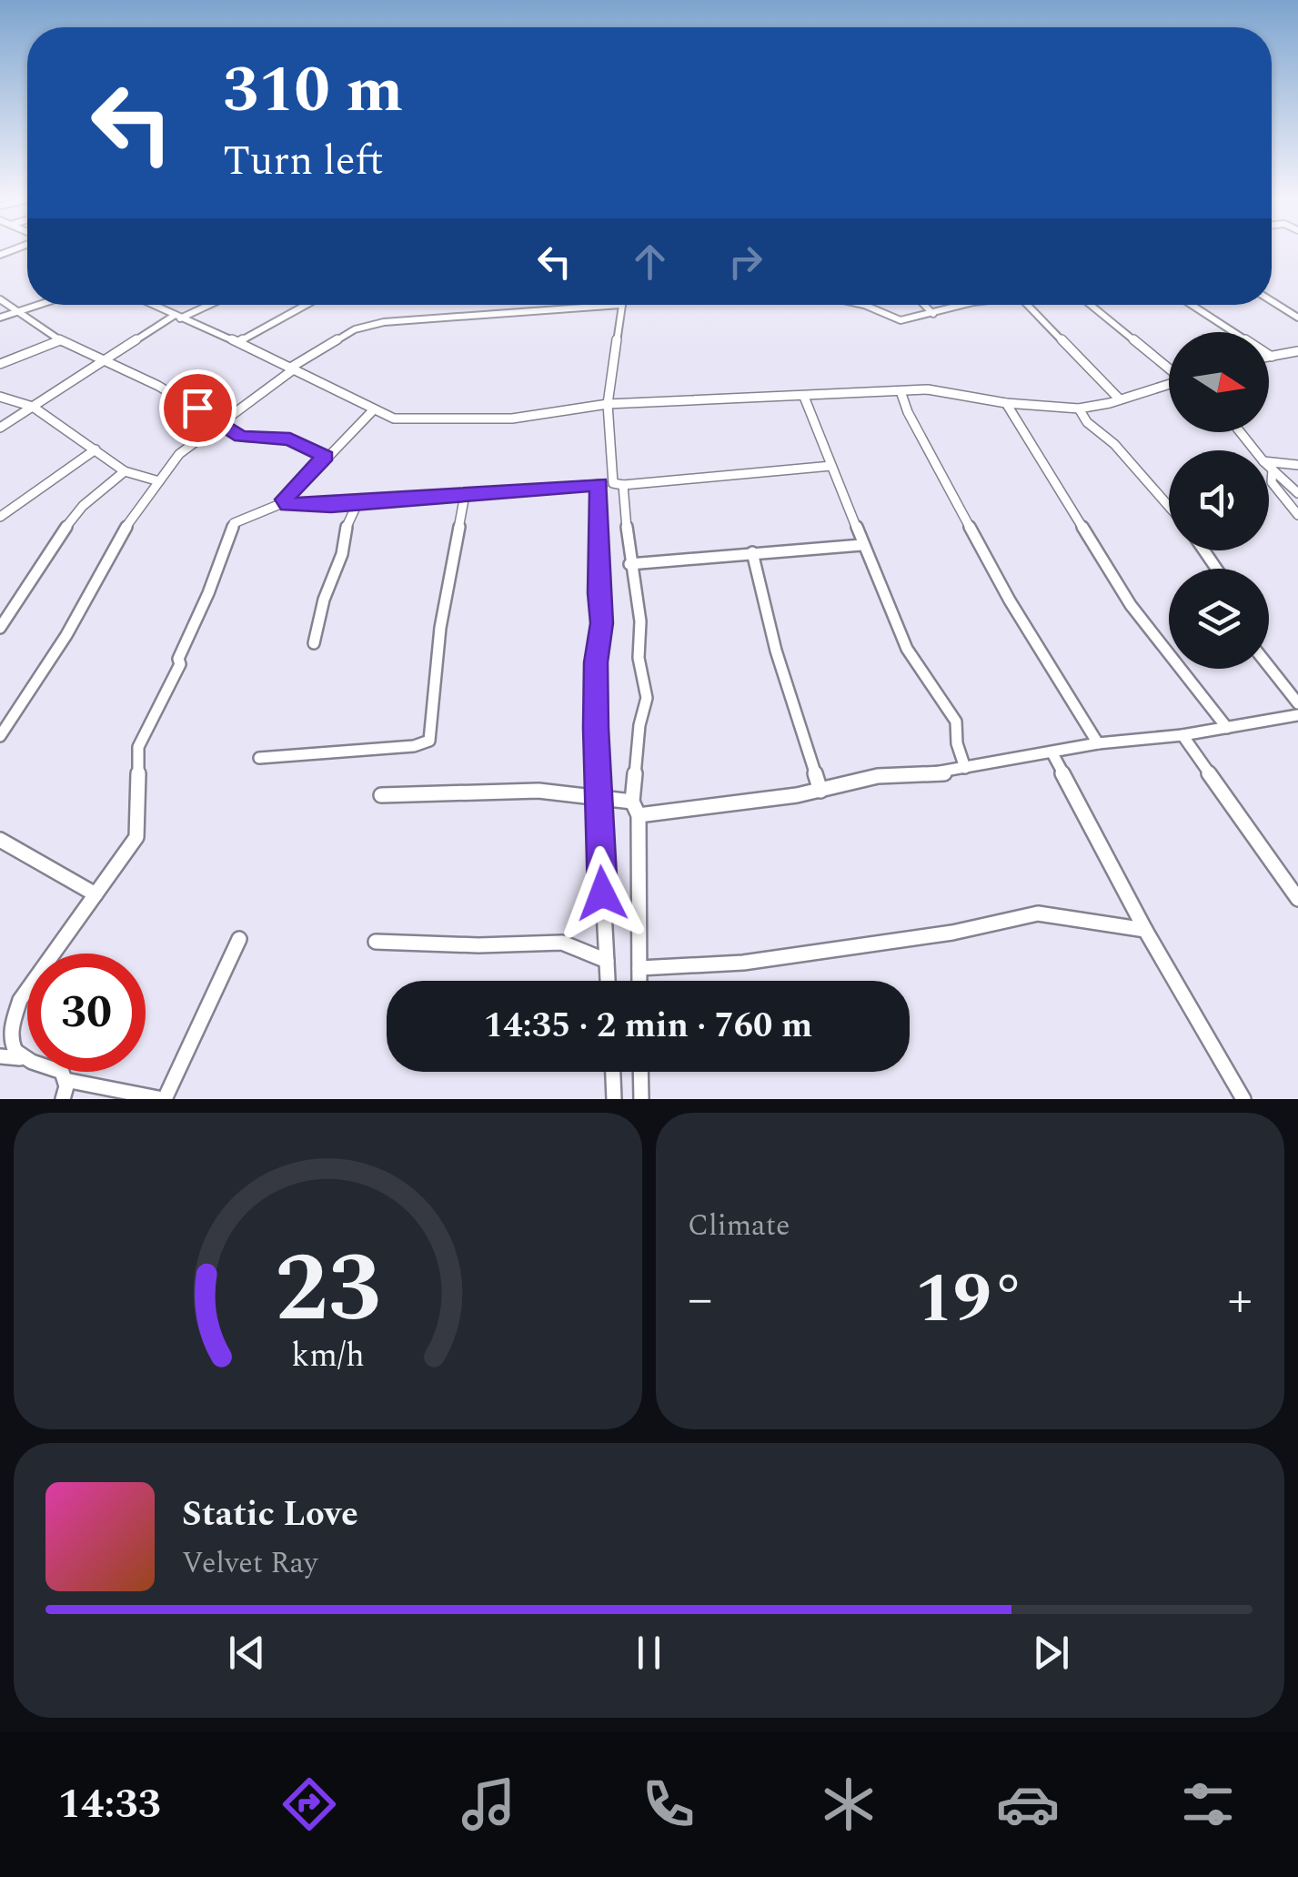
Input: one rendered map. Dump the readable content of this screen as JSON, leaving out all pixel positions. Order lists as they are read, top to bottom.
{
  "north": "right",
  "page": {
    "turn": ["310 m", "Turn left"],
    "limit": "30",
    "trip": "14:35 · 2 min · 760 m",
    "tile": "Climate",
    "heat": ["−", "19°", "+"],
    "song": ["Static Love", "Velvet Ray"],
    "tabs": "14:33",
    "gauge": ["23", "km/h"]
  }
}
